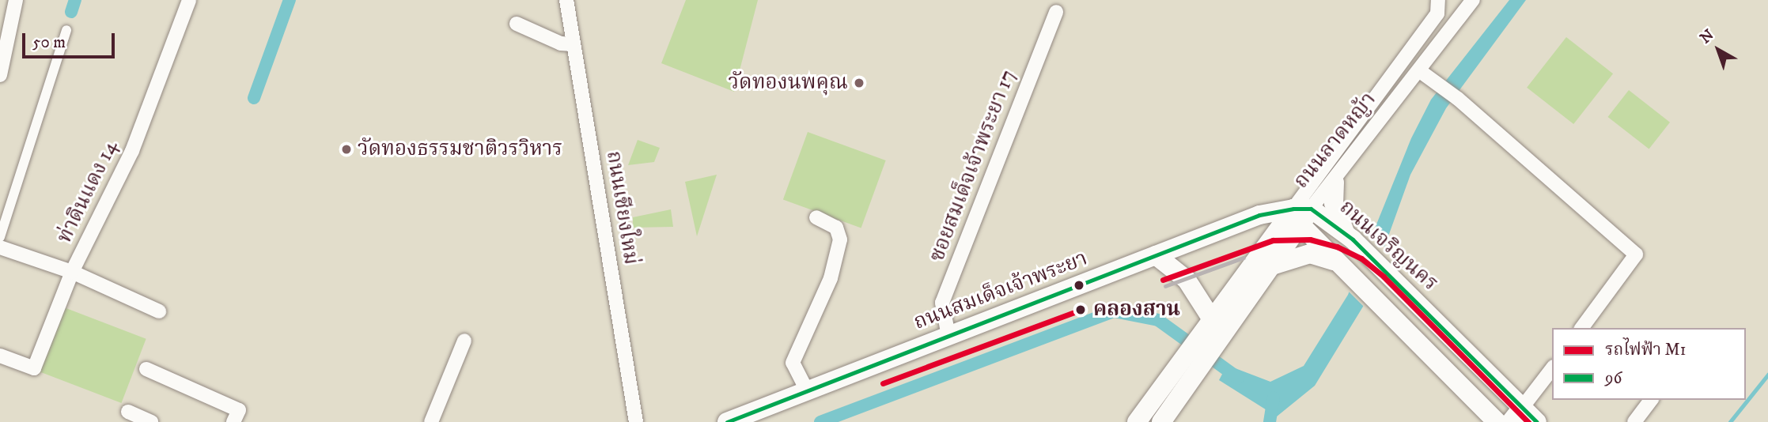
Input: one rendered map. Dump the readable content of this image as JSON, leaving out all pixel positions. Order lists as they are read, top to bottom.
{
  "streets": {
    "main road": ["ถนนลาดหญ้า", "ถนนเจริญนคร", "ถนนสมเด็จเจ้าพระยา"],
    "street": ["ซอยสมเด็จเจ้าพระยา 17", "ท่าดินแดง 14", "ถนนเชียงใหม่"]
  },
  "crossings": [
    ["ถนนลาดหญ้า", "ถนนเจริญนคร"],
    ["ถนนลาดหญ้า", "ถนนสมเด็จเจ้าพระยา"],
    ["ซอยสมเด็จเจ้าพระยา 17", "ถนนสมเด็จเจ้าพระยา"],
    ["ถนนเจริญนคร", "ถนนสมเด็จเจ้าพระยา"]
  ],
  "places": ["วัดทองนพคุณ", "วัดทองธรรมชาติวรวิหาร", "คลองสาน"],
  "lines": ["transit line 96", "metro line M1"],
  "legend": ["รถไฟฟ้า M1", "96"],
  "scale_bar": "50 m",
  "north": "top left"
}
